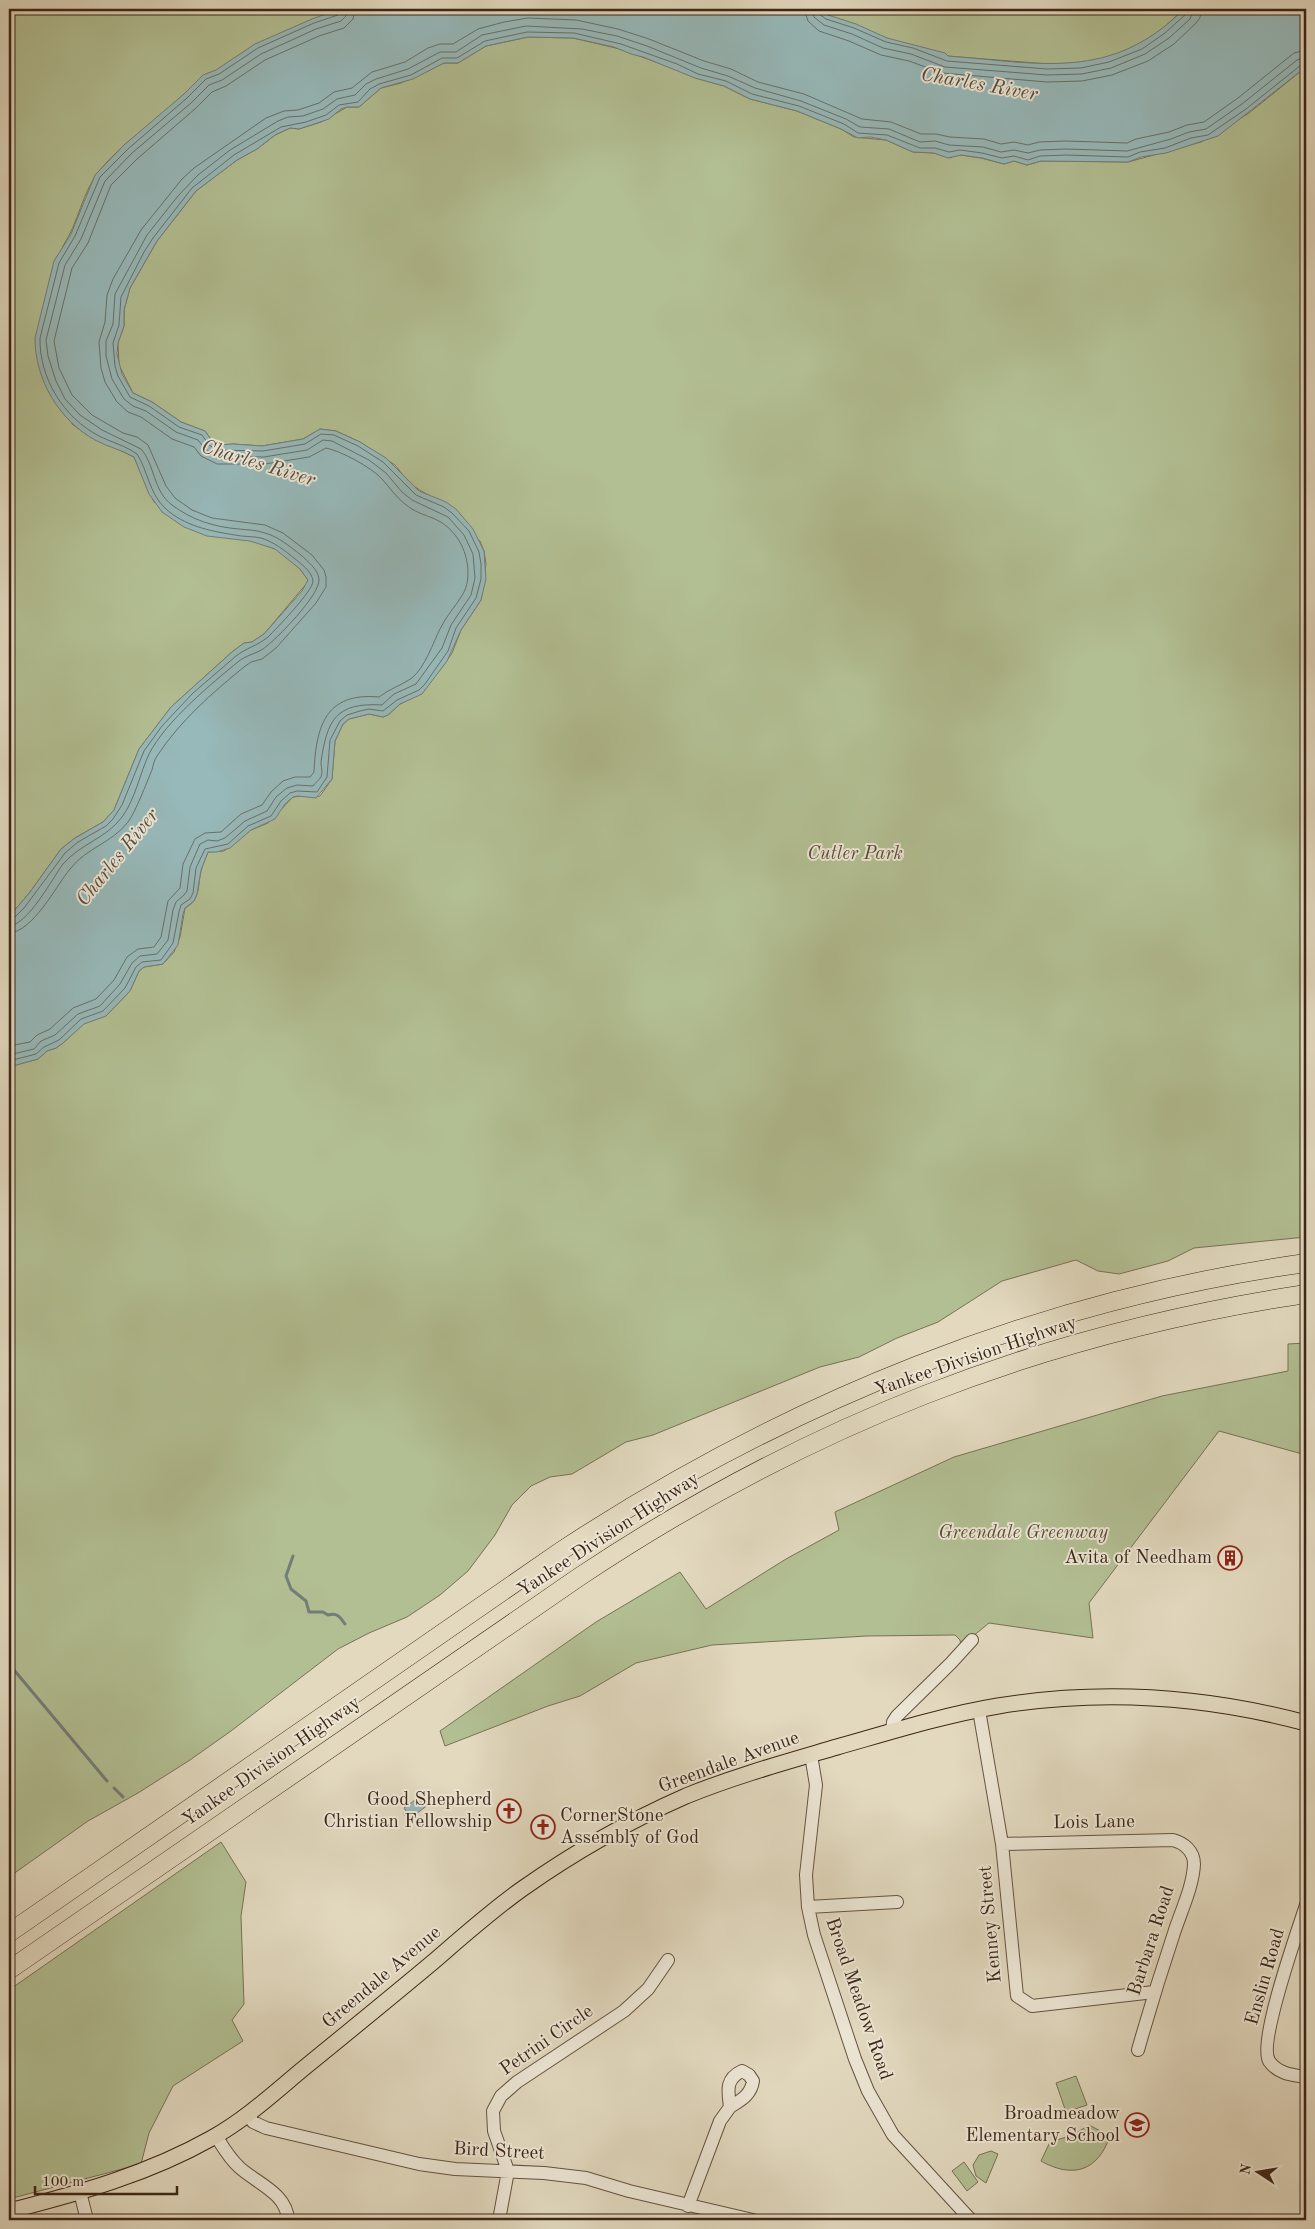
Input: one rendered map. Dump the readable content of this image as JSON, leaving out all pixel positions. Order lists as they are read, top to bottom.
{
  "streets": {
    "highway": ["Yankee Division Highway"],
    "main road": ["Greendale Avenue"],
    "street": [
      "Lois Lane",
      "Kenney Street",
      "Barbara Road",
      "Enslin Road",
      "Broad Meadow Road",
      "Petrini Circle",
      "Bird Street"
    ]
  },
  "crossings": [
    ["Greendale Avenue", "Kenney Street"],
    ["Greendale Avenue", "Broad Meadow Road"],
    ["Greendale Avenue", "Bird Street"],
    ["Lois Lane", "Kenney Street"],
    ["Lois Lane", "Barbara Road"],
    ["Kenney Street", "Barbara Road"],
    ["Petrini Circle", "Bird Street"]
  ],
  "water": ["Charles River"],
  "parks": ["Cutler Park", "Greendale Greenway"],
  "places": {
    "building": ["Avita of Needham"],
    "church": ["Good Shepherd Christian Fellowship", "CornerStone Assembly of God"],
    "school or university": ["Broadmeadow Elementary School"]
  },
  "scale_bar": "100 m",
  "north": "left"
}
